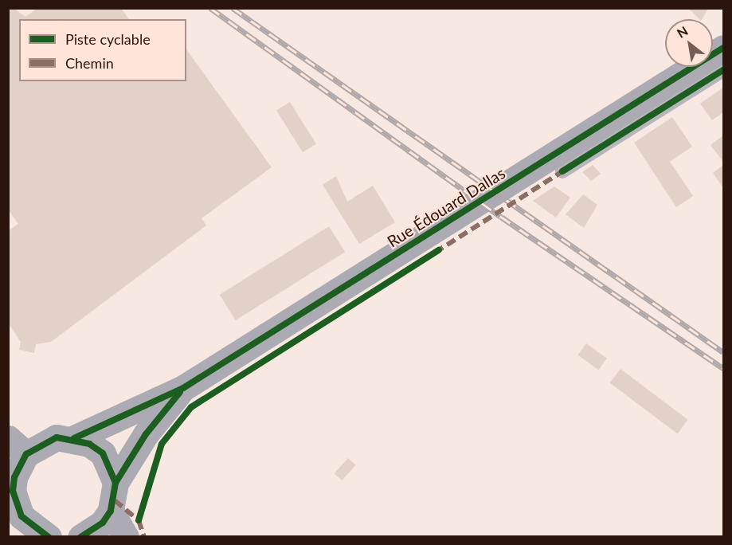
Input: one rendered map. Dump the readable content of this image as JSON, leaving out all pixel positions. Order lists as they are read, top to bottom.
{
  "streets": {
    "street": ["Rue Édouard Dallas"]
  },
  "legend": ["Piste cyclable", "Chemin"],
  "north": "top left"
}
